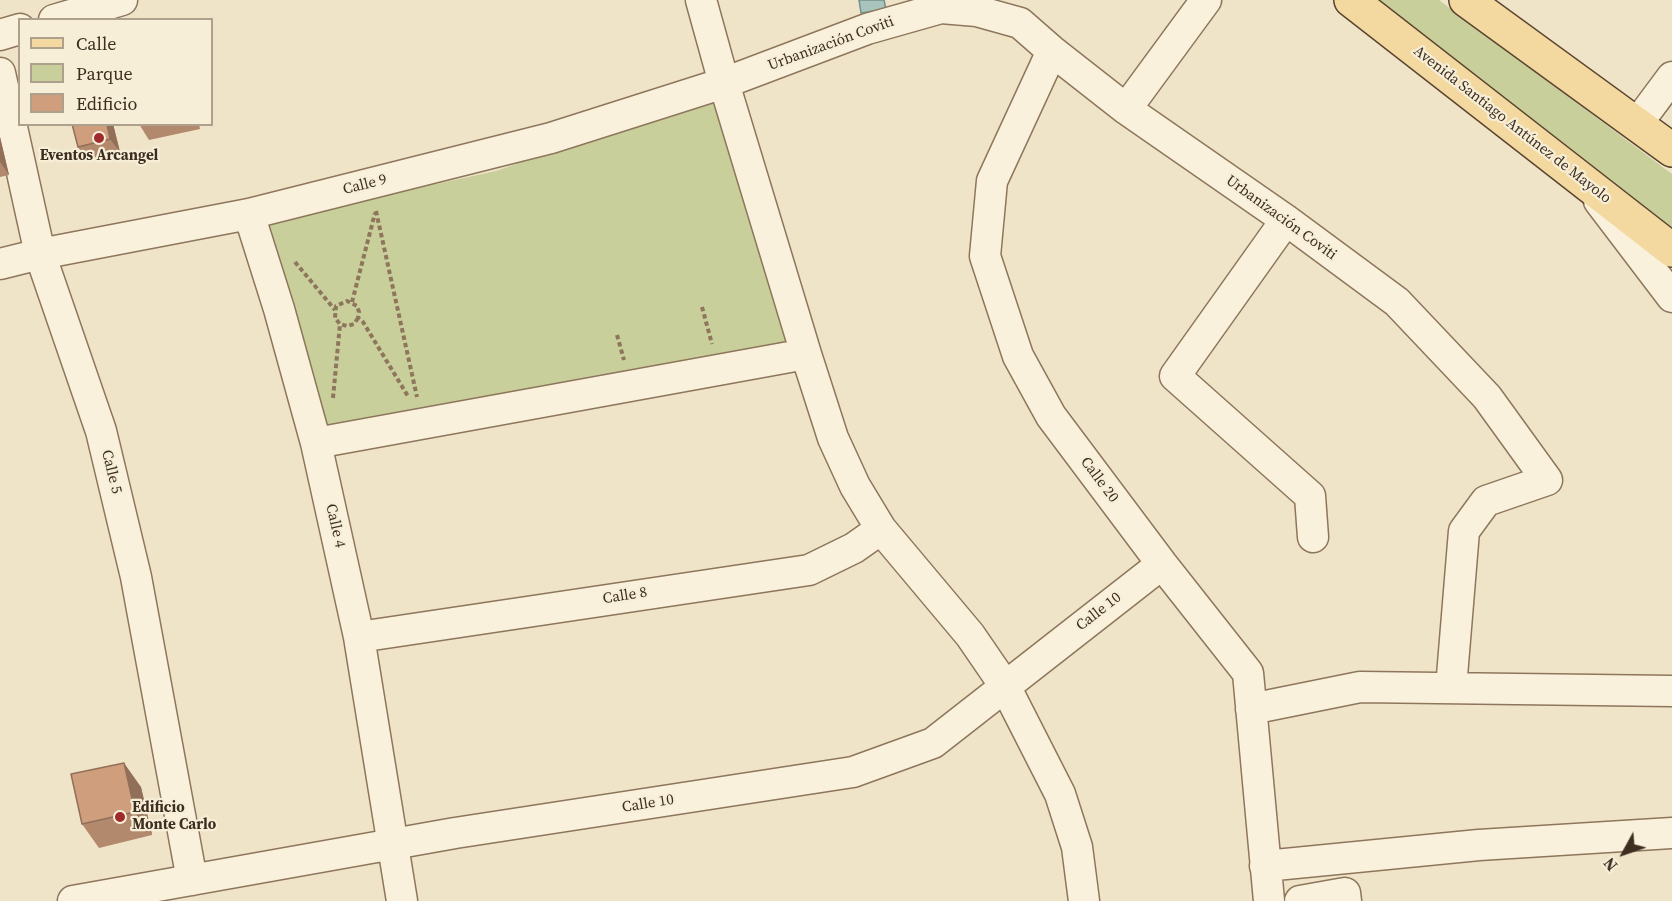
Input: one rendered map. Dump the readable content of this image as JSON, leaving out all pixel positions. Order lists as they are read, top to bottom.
{
  "streets": {
    "main road": ["Avenida Santiago Antúnez de Mayolo"],
    "street": [
      "Urbanización Coviti",
      "Calle 9",
      "Calle 5",
      "Calle 20",
      "Calle 4",
      "Calle 8",
      "Calle 10"
    ]
  },
  "crossings": [
    ["Urbanización Coviti", "Calle 9"],
    ["Urbanización Coviti", "Calle 20"],
    ["Calle 9", "Calle 5"],
    ["Calle 9", "Calle 4"],
    ["Calle 5", "Calle 10"],
    ["Calle 20", "Calle 10"],
    ["Calle 4", "Calle 8"],
    ["Calle 4", "Calle 10"]
  ],
  "places": ["Eventos Arcangel", "Edificio Monte Carlo"],
  "legend": ["Calle", "Parque", "Edificio"],
  "north": "bottom left"
}
